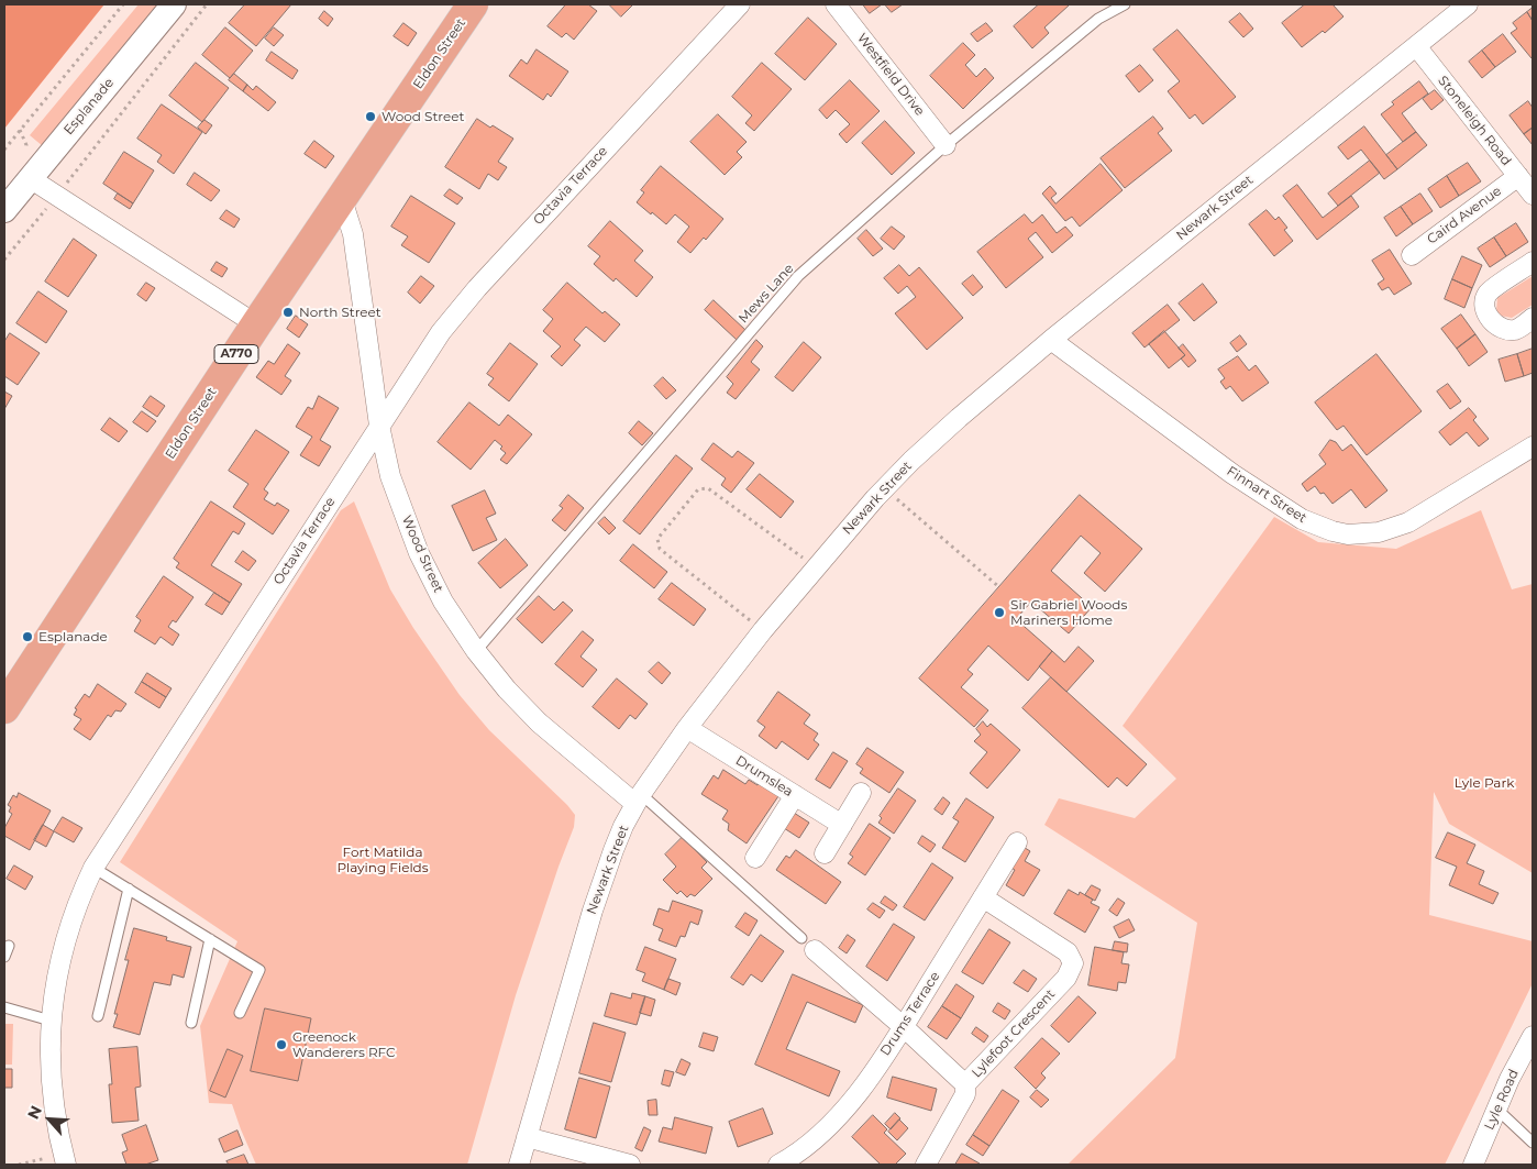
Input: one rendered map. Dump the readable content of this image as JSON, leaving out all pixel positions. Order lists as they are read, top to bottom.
{
  "streets": {
    "main road": ["Eldon Street", "A770"],
    "street": [
      "Westfield Drive",
      "Esplanade",
      "Stoneleigh Road",
      "Octavia Terrace",
      "Newark Street",
      "Caird Avenue",
      "Finnart Street",
      "Wood Street",
      "Drumslea",
      "Drums Terrace",
      "Lylefoot Crescent",
      "Lyle Road"
    ],
    "lane": ["Mews Lane"]
  },
  "crossings": [
    ["Eldon Street", "Wood Street"],
    ["Westfield Drive", "Mews Lane"],
    ["Stoneleigh Road", "Newark Street"],
    ["Stoneleigh Road", "Caird Avenue"],
    ["Octavia Terrace", "Wood Street"],
    ["Newark Street", "Finnart Street"],
    ["Newark Street", "Wood Street"],
    ["Newark Street", "Drumslea"],
    ["Newark Street", "Lylefoot Crescent"],
    ["Mews Lane", "Wood Street"],
    ["Wood Street", "Lylefoot Crescent"],
    ["Drums Terrace", "Lylefoot Crescent"]
  ],
  "parks": ["Lyle Park", "Fort Matilda Playing Fields"],
  "places": [
    "Wood Street",
    "North Street",
    "Sir Gabriel Woods Mariners Home",
    "Esplanade",
    "Greenock Wanderers RFC"
  ],
  "north": "top left"
}
